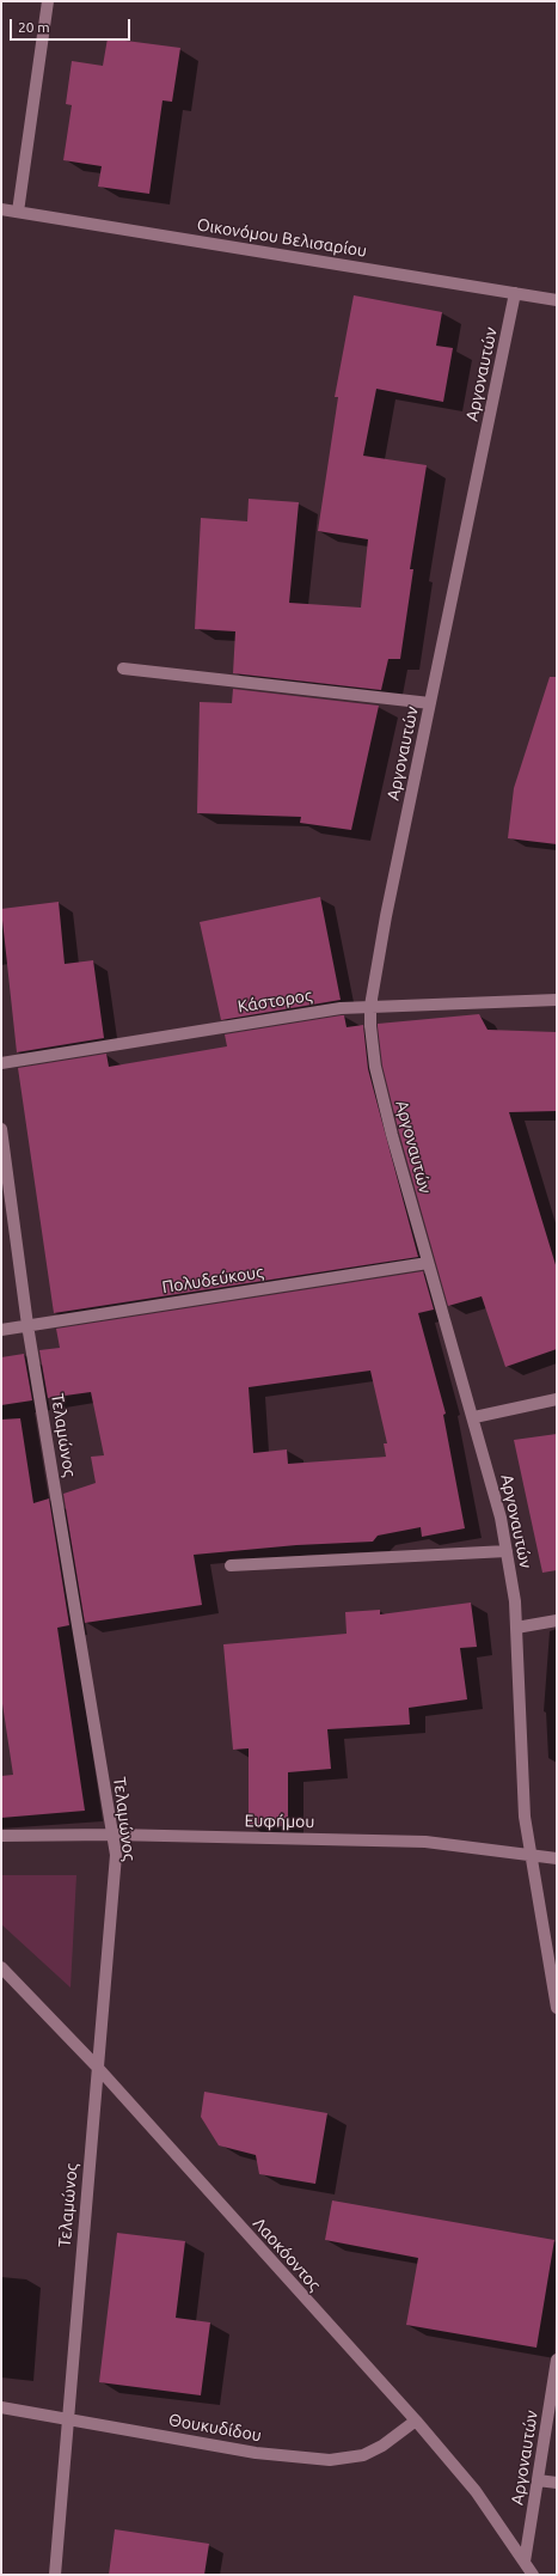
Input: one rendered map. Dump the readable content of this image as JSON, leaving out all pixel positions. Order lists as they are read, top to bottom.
{
  "streets": {
    "street": [
      "Οικονόμου Βελισαρίου",
      "Αργοναυτών",
      "Κάστορος",
      "Πολυδεύκους",
      "Τελαμώνος",
      "Ευφήμου",
      "Λαοκόοντος",
      "Θουκυδίδου"
    ]
  },
  "crossings": [
    ["Οικονόμου Βελισαρίου", "Αργοναυτών"],
    ["Αργοναυτών", "Κάστορος"],
    ["Αργοναυτών", "Πολυδεύκους"],
    ["Αργοναυτών", "Ευφήμου"],
    ["Αργοναυτών", "Λαοκόοντος"],
    ["Πολυδεύκους", "Τελαμώνος"],
    ["Τελαμώνος", "Ευφήμου"],
    ["Τελαμώνος", "Λαοκόοντος"],
    ["Τελαμώνος", "Θουκυδίδου"],
    ["Λαοκόοντος", "Θουκυδίδου"]
  ],
  "scale_bar": "20 m"
}
